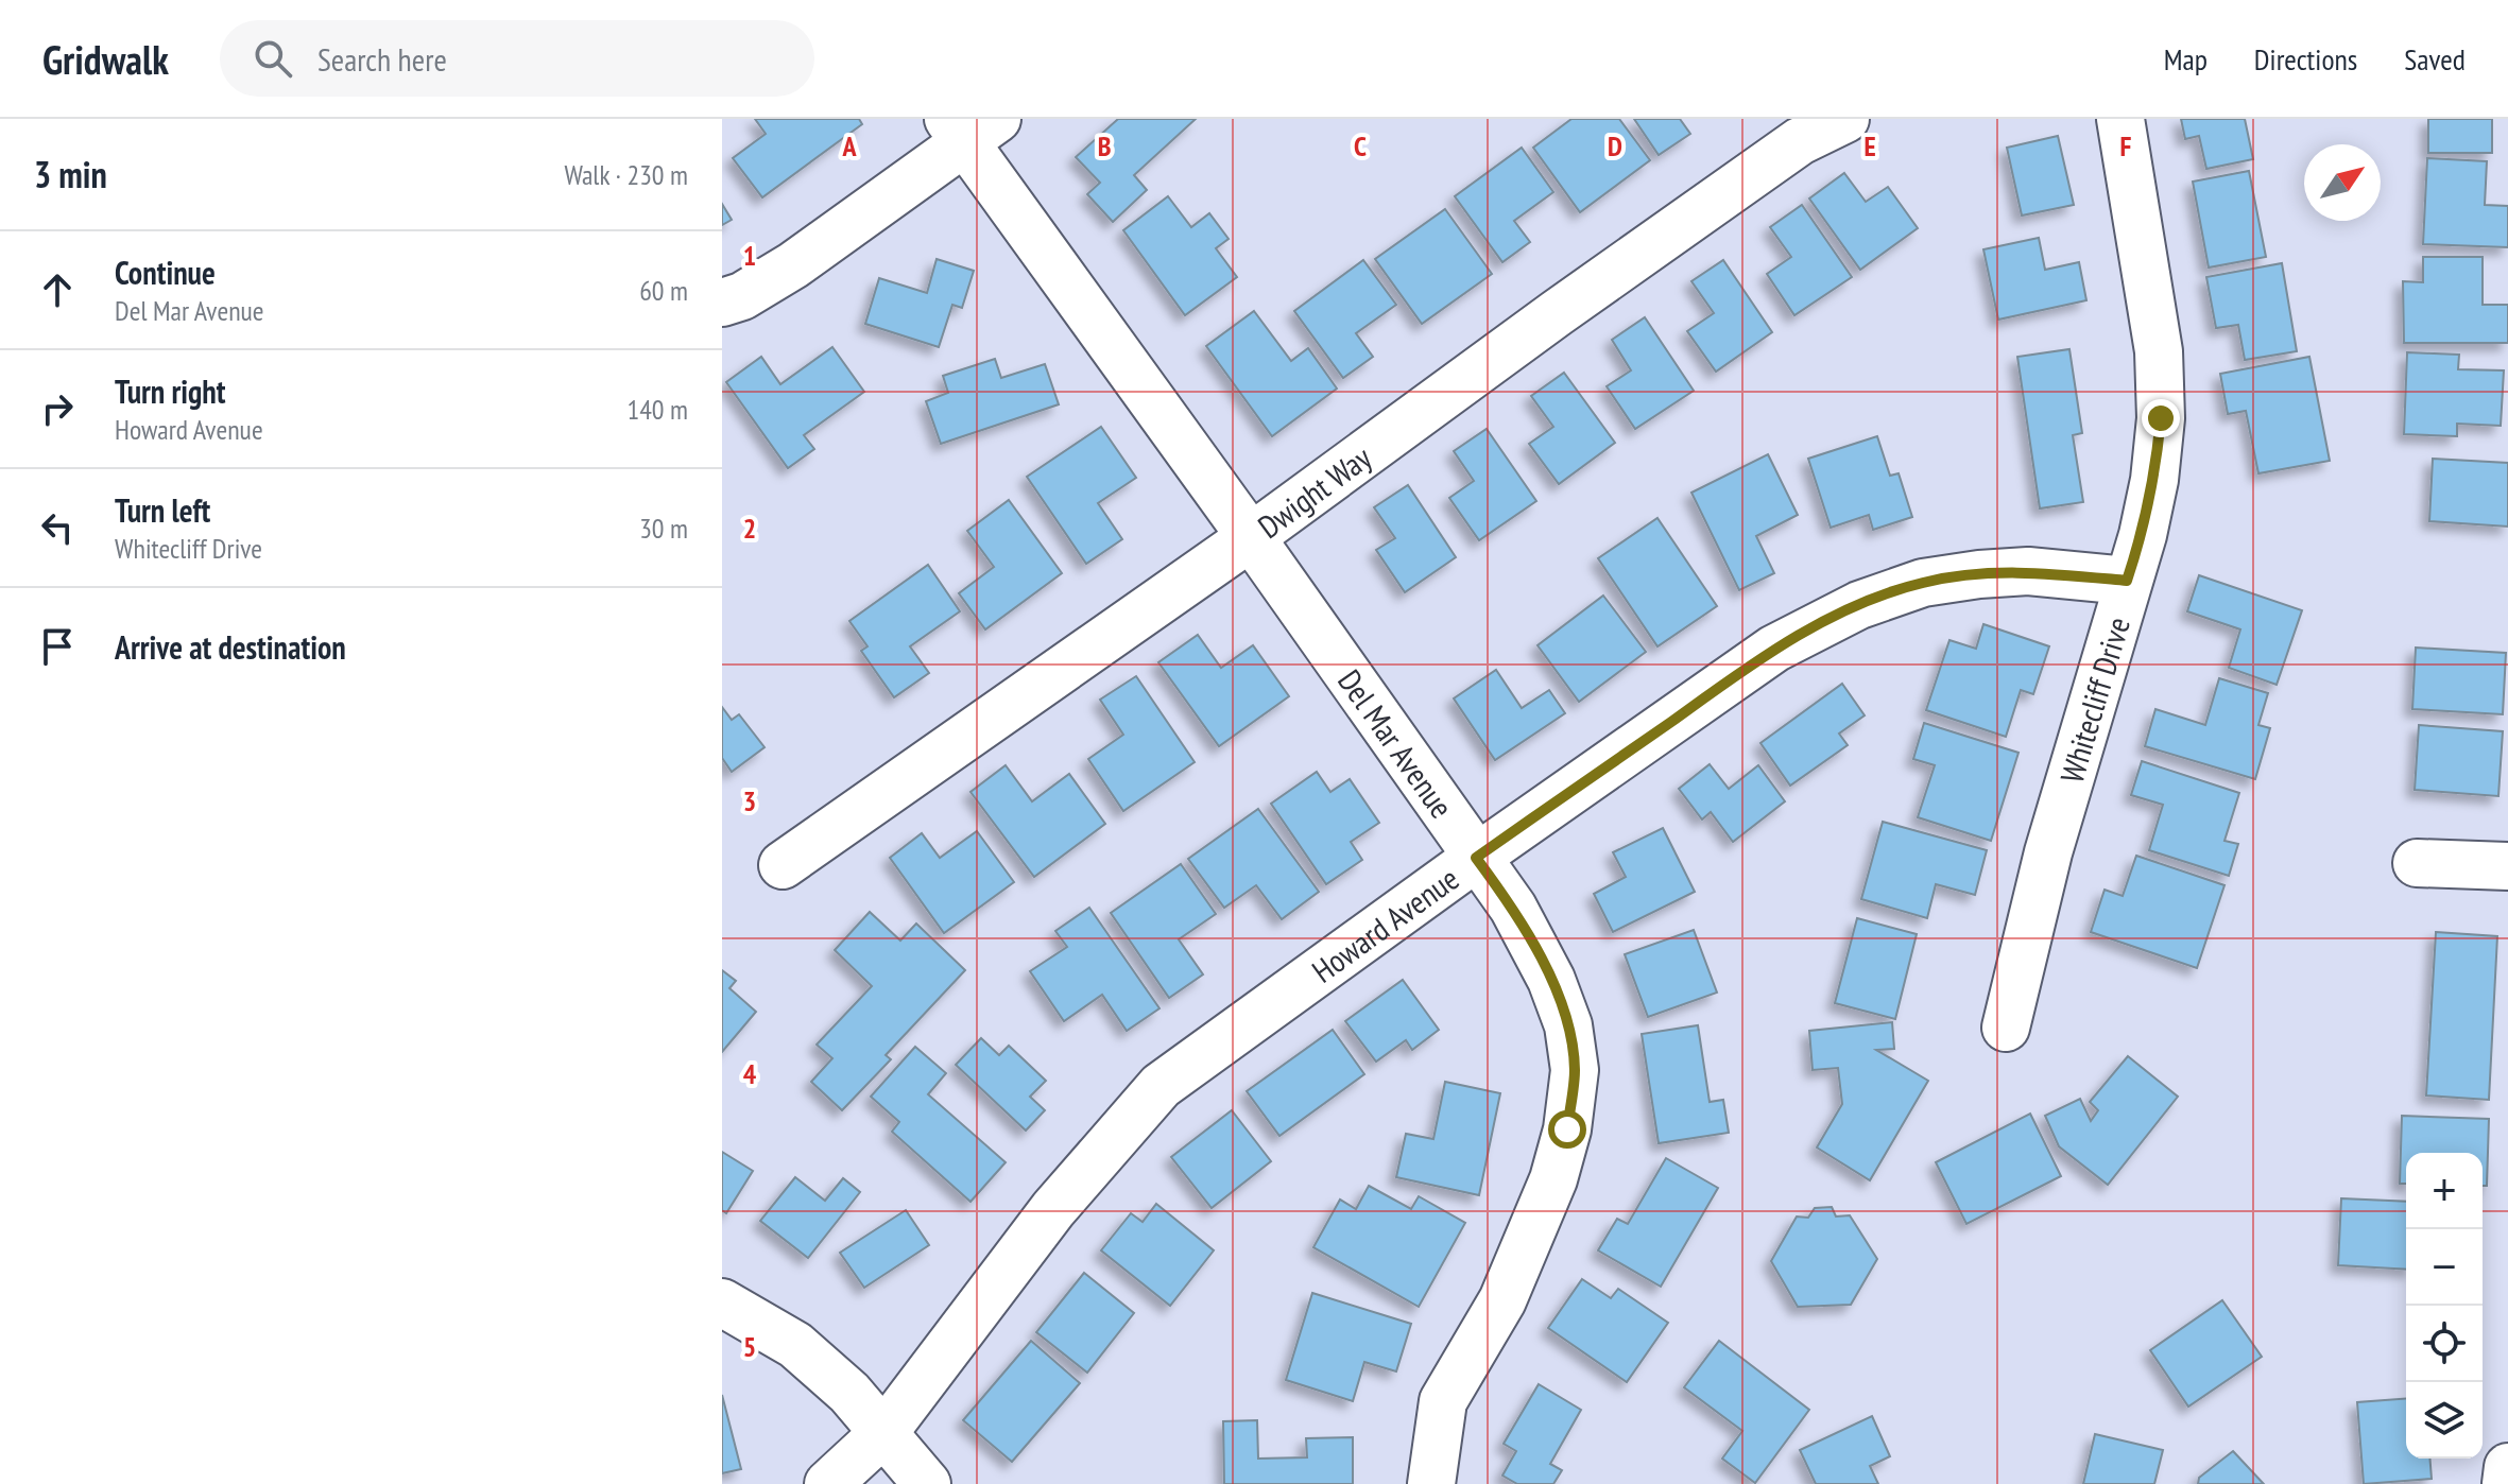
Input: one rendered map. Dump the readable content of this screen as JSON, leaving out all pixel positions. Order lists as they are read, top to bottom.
{
  "streets": {
    "street": [
      "Dwight Way",
      "Whitecliff Drive",
      "Del Mar Avenue",
      "Howard Avenue"
    ]
  },
  "crossings": [
    ["Dwight Way", "Del Mar Avenue"],
    ["Whitecliff Drive", "Howard Avenue"],
    ["Del Mar Avenue", "Howard Avenue"]
  ],
  "north": "top right",
  "page": {
    "header": "Gridwalk",
    "search": "Search here",
    "nav": ["Map", "Directions", "Saved"],
    "heading": ["3 min", "Walk · 230 m"],
    "list": [
      ["Continue", "Del Mar Avenue", "60 m"],
      ["Turn right", "Howard Avenue", "140 m"],
      ["Turn left", "Whitecliff Drive", "30 m"],
      "Arrive at destination"
    ],
    "map_buttons": ["+", "−"]
  },
  "grid": {
    "columns": [
      "A",
      "B",
      "C",
      "D",
      "E",
      "F"
    ],
    "rows": [
      "1",
      "2",
      "3",
      "4",
      "5"
    ]
  }
}
